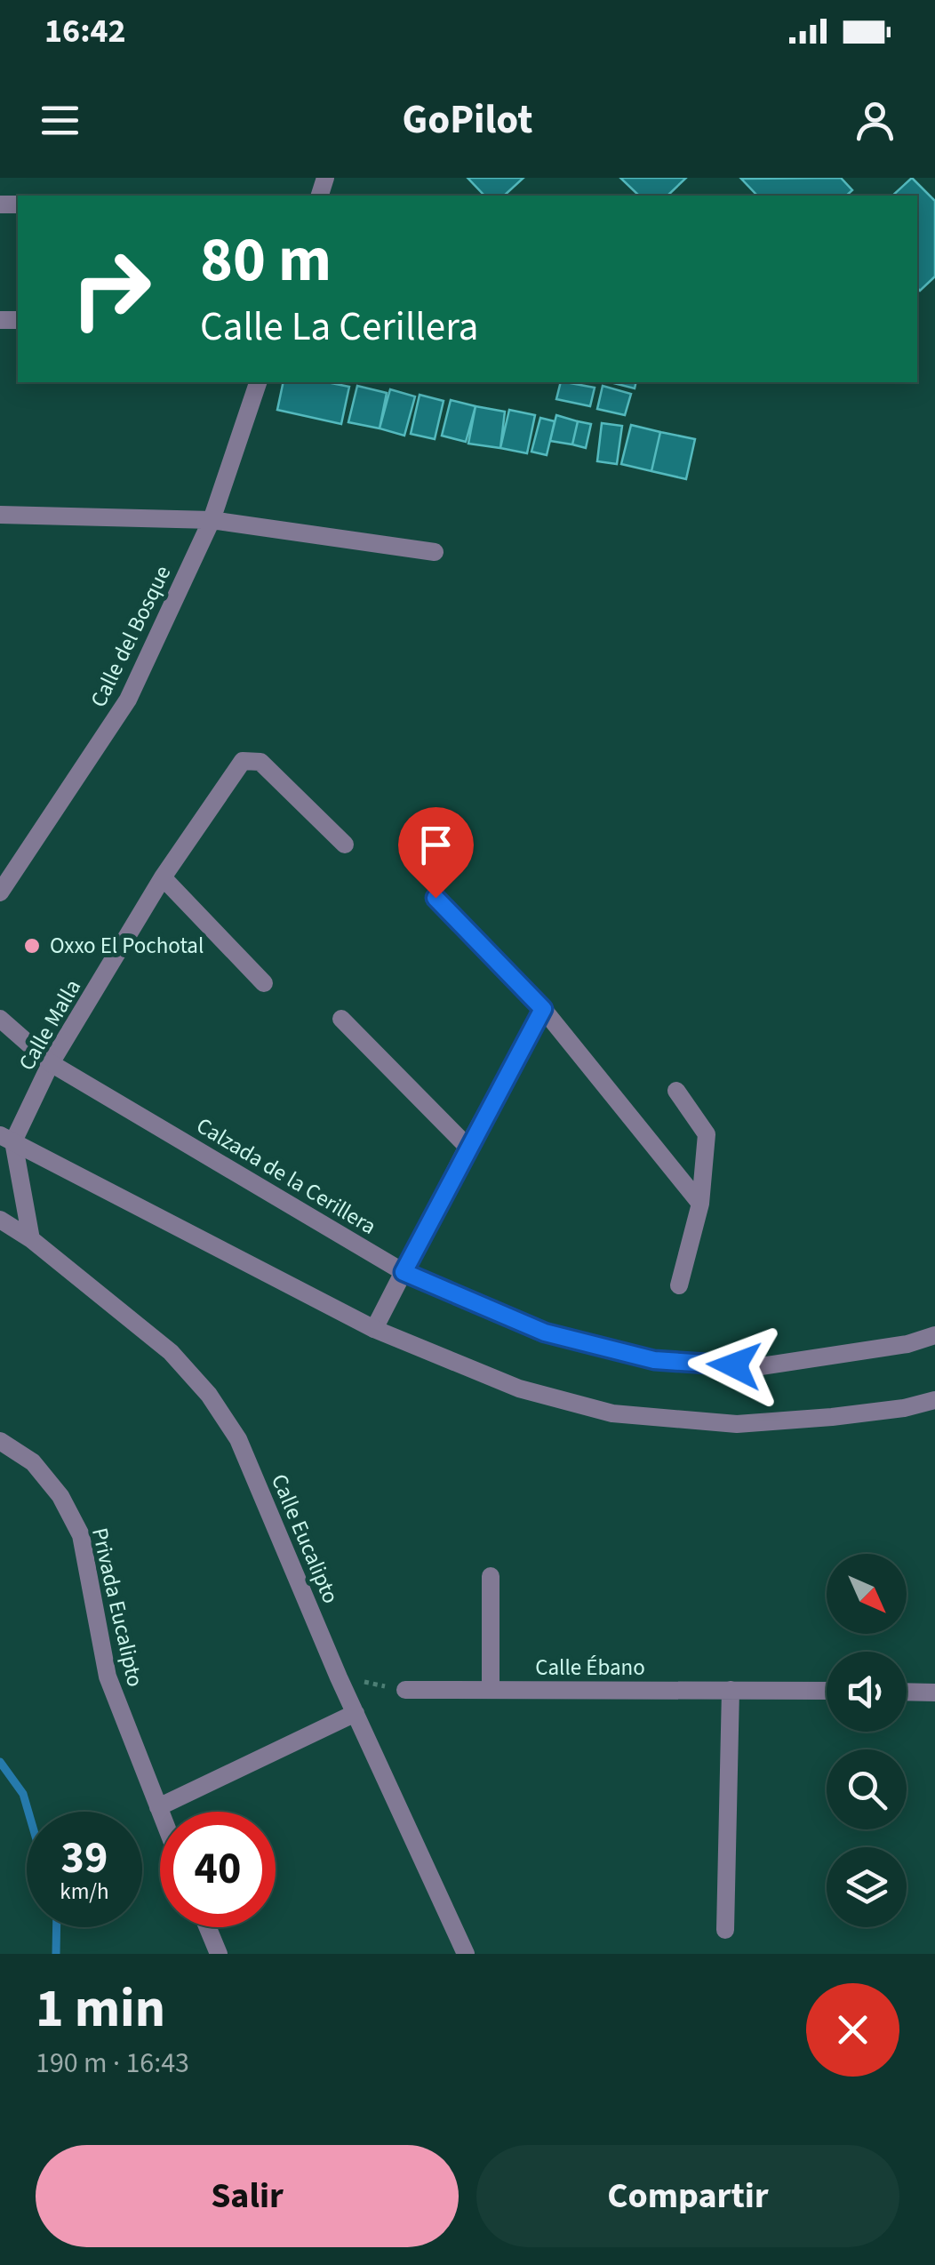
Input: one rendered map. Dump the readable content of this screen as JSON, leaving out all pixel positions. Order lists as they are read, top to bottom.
{
  "streets": {
    "street": [
      "Calle del Bosque",
      "Calle Malla",
      "Calzada de la Cerillera",
      "Calle Eucalipto",
      "Privada Eucalipto",
      "Calle Ébano"
    ]
  },
  "crossings": [
    ["Calle Malla", "Calzada de la Cerillera"]
  ],
  "places": ["Oxxo El Pochotal"],
  "north": "bottom right",
  "page": {
    "status": "16:42",
    "header": "GoPilot",
    "turn": ["80 m", "Calle La Cerillera"],
    "speed": "39 km/h",
    "limit": "40",
    "heading": ["1 min", "190 m · 16:43"],
    "buttons": ["Salir", "Compartir"]
  }
}
